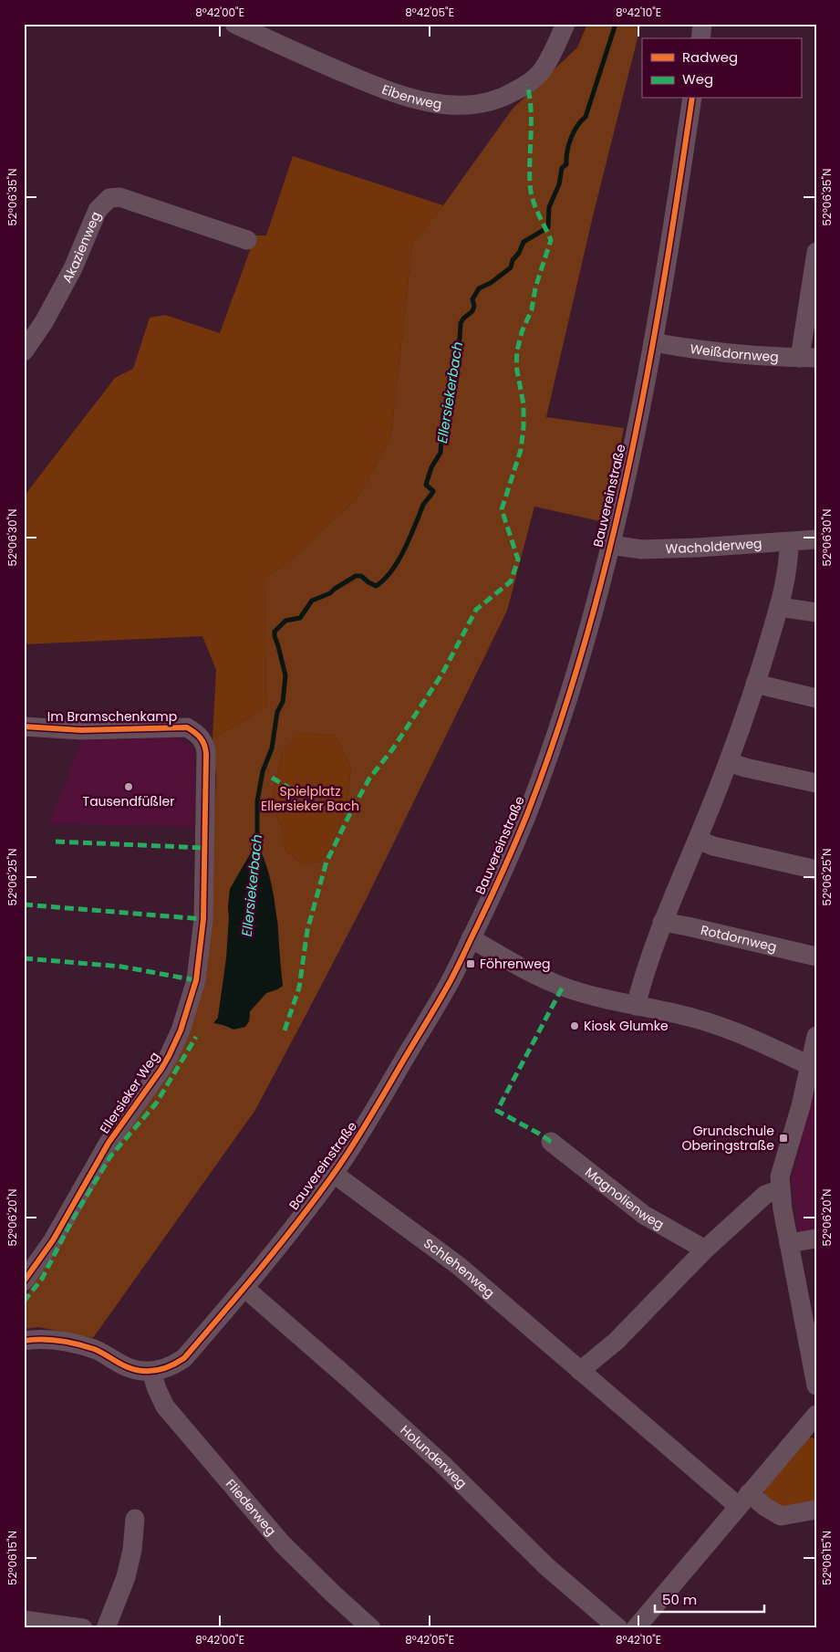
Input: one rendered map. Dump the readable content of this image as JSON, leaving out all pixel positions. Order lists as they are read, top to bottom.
{
  "streets": {
    "street": [
      "Eibenweg",
      "Akazienweg",
      "Weißdornweg",
      "Bauvereinstraße",
      "Wacholderweg",
      "Im Bramschenkamp",
      "Rotdornweg",
      "Ellersieker Weg",
      "Magnolienweg",
      "Schlehenweg",
      "Holunderweg",
      "Fliederweg"
    ]
  },
  "crossings": [
    ["Weißdornweg", "Bauvereinstraße"],
    ["Bauvereinstraße", "Wacholderweg"],
    ["Bauvereinstraße", "Schlehenweg"],
    ["Bauvereinstraße", "Holunderweg"],
    ["Bauvereinstraße", "Fliederweg"],
    ["Im Bramschenkamp", "Ellersieker Weg"]
  ],
  "water": ["Ellersiekerbach"],
  "parks": ["Spielplatz Ellersieker Bach"],
  "places": {
    "other": ["Tausendfüßler", "Kiosk Glumke"],
    "transit": ["Föhrenweg", "Grundschule Oberingstraße"]
  },
  "legend": ["Radweg", "Weg"],
  "scale_bar": "50 m",
  "coordinates": [
    "8°42'00\"E",
    "8°42'05\"E",
    "8°42'10\"E",
    "52°06'35\"N",
    "52°06'30\"N",
    "52°06'25\"N",
    "52°06'20\"N",
    "52°06'15\"N"
  ]
}
